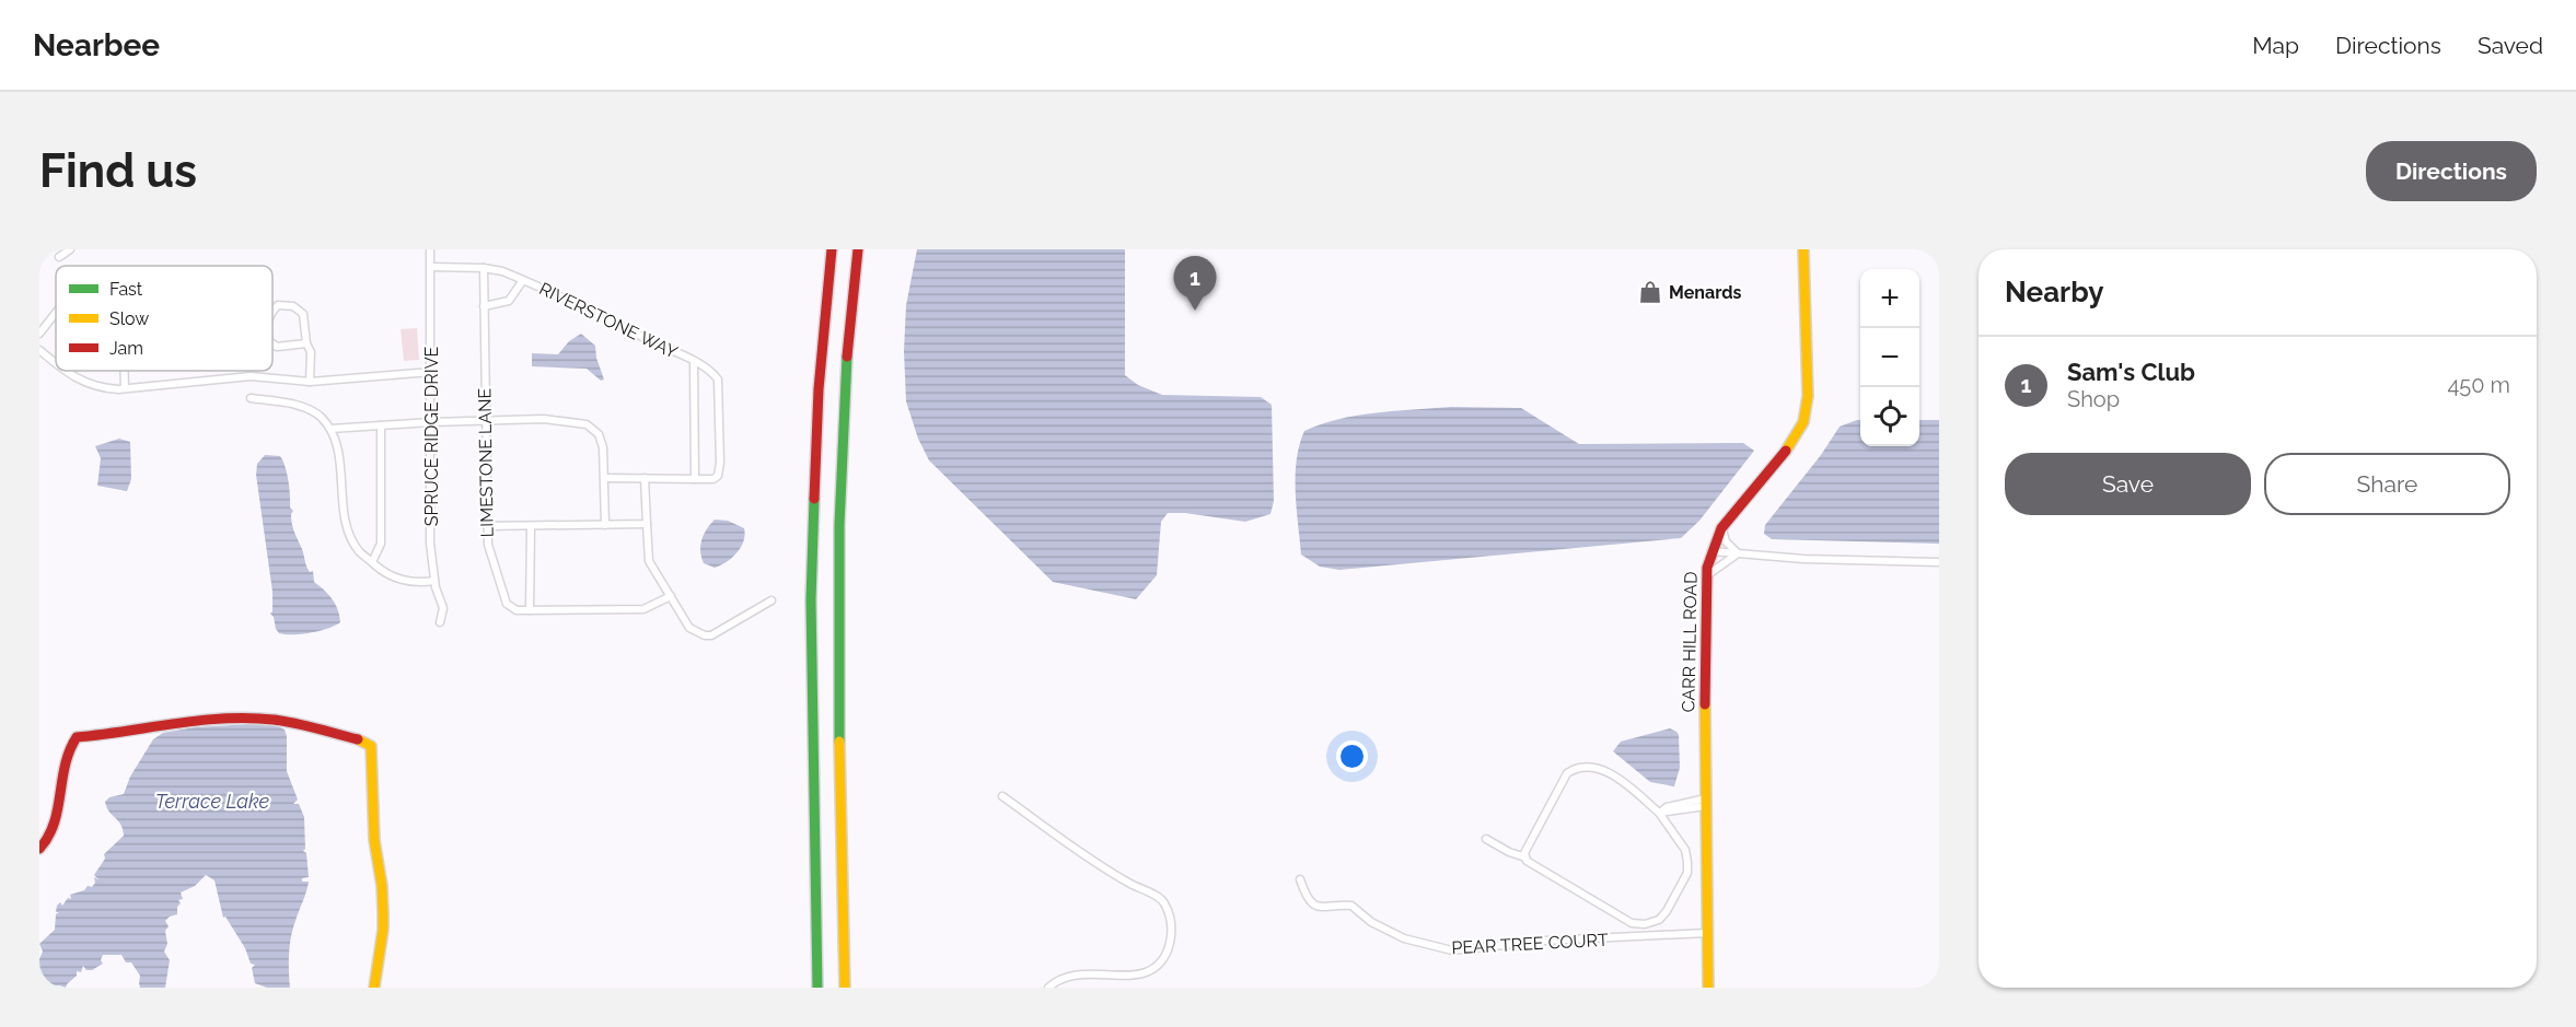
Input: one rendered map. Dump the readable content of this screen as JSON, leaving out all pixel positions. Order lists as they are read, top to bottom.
{
  "streets": {
    "main road": ["CARR HILL ROAD"],
    "street": [
      "RIVERSTONE WAY",
      "SPRUCE RIDGE DRIVE",
      "LIMESTONE LANE",
      "PEAR TREE COURT"
    ]
  },
  "crossings": [
    ["RIVERSTONE WAY", "SPRUCE RIDGE DRIVE"],
    ["RIVERSTONE WAY", "LIMESTONE LANE"],
    ["CARR HILL ROAD", "PEAR TREE COURT"]
  ],
  "water": ["Terrace Lake"],
  "places": {
    "shop": ["Menards"]
  },
  "legend": ["Fast", "Slow", "Jam"],
  "page": {
    "header": "Nearbee",
    "nav": ["Map", "Directions", "Saved"],
    "buttons": [
      "Directions",
      ["Save", "Share"]
    ],
    "title": "Find us",
    "heading": "Nearby",
    "pins": "1",
    "map_buttons": ["+", "−"],
    "list": [
      {
        "mark": "1",
        "name": "Sam's Club",
        "note": "Shop",
        "value": "450 m"
      }
    ]
  }
}
